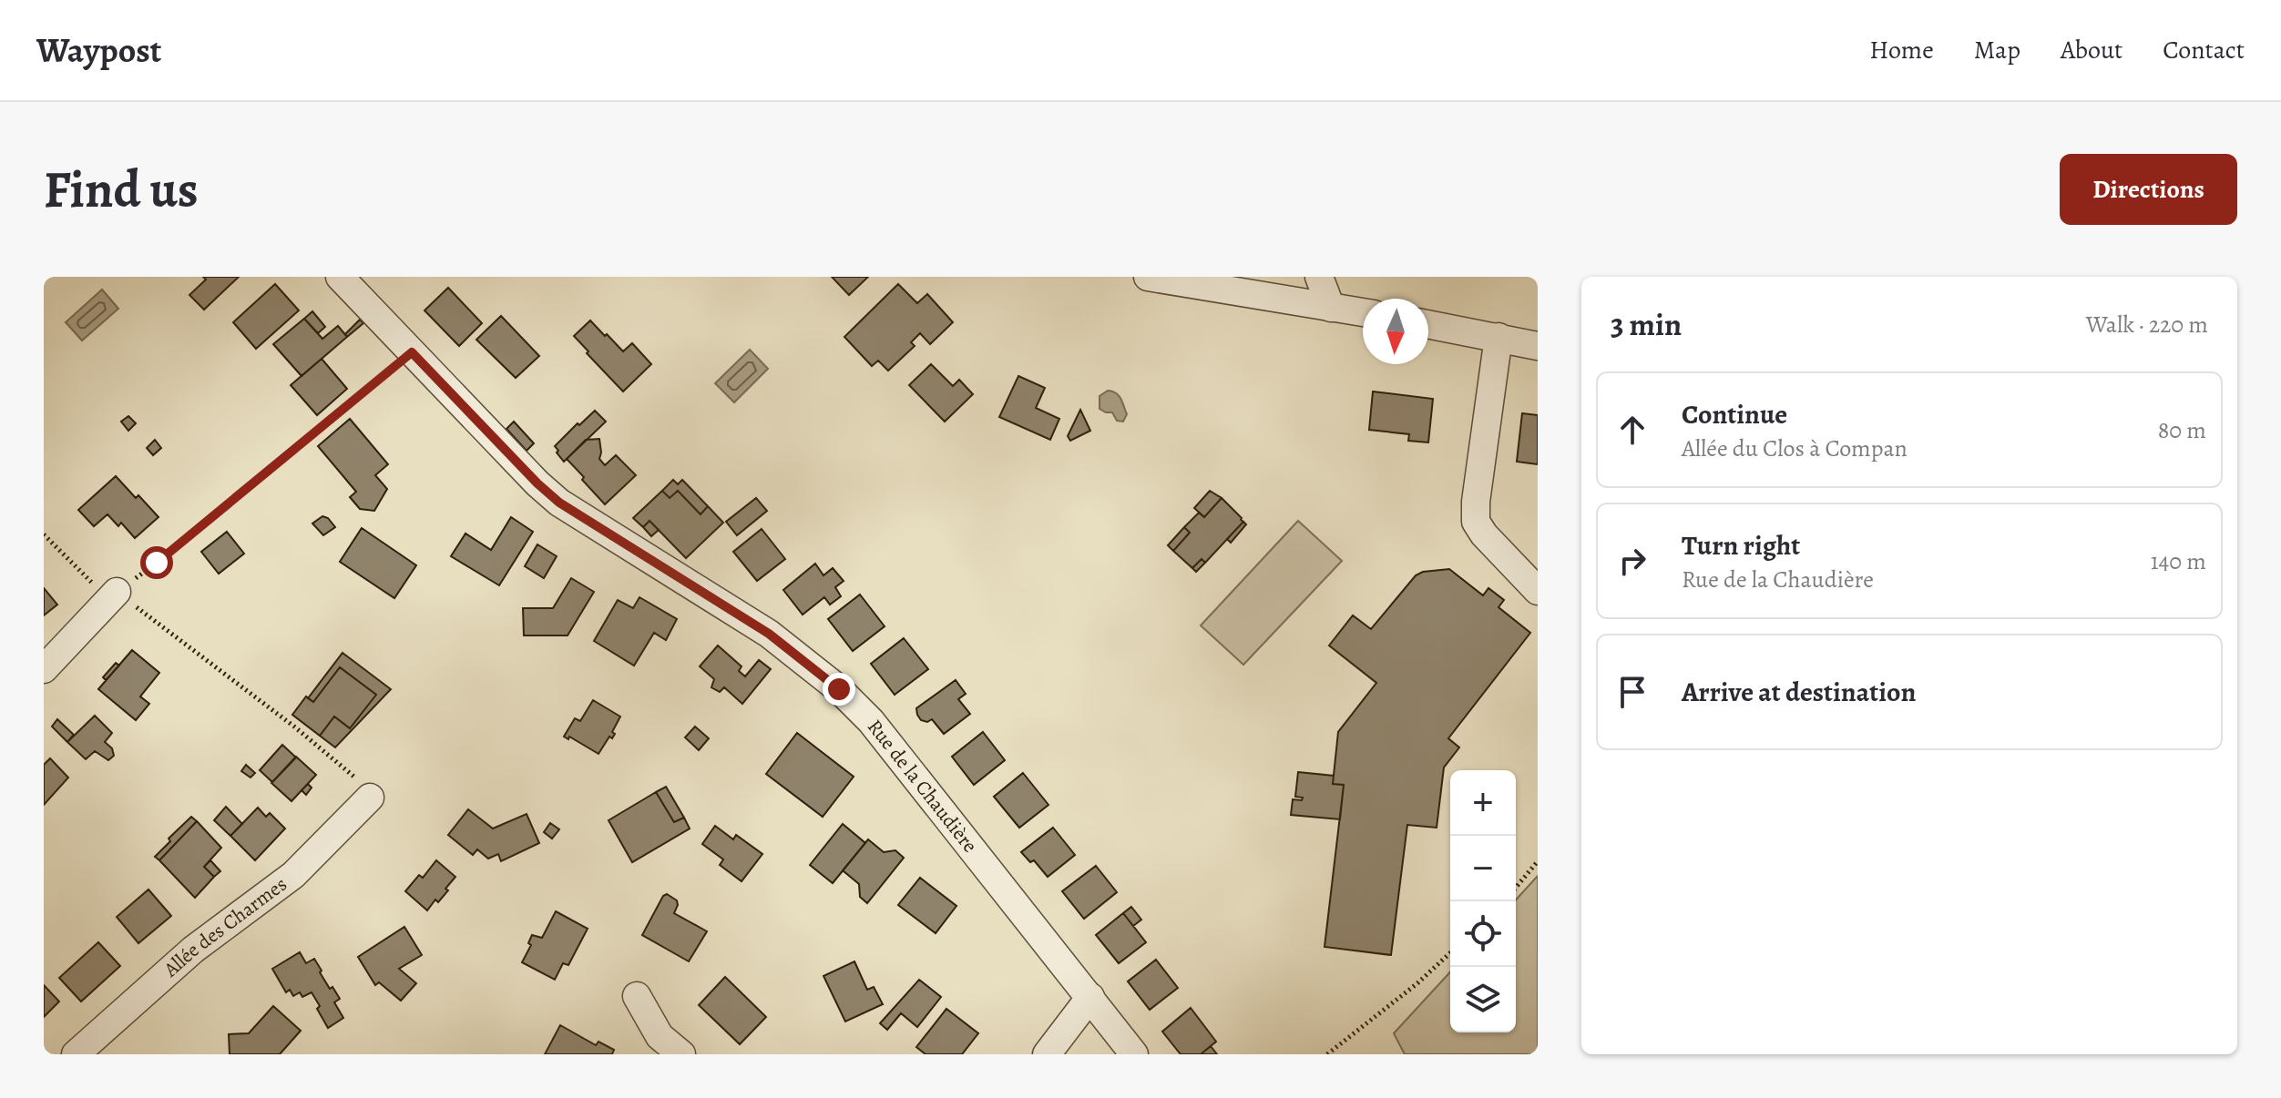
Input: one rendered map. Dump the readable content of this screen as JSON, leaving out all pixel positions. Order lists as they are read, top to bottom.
{
  "streets": {
    "street": ["Rue de la Chaudière", "Allée des Charmes"]
  },
  "north": "bottom",
  "page": {
    "header": "Waypost",
    "nav": [
      "Home",
      "Map",
      "About",
      "Contact"
    ],
    "buttons": "Directions",
    "title": "Find us",
    "heading": ["3 min", "Walk · 220 m"],
    "list": [
      ["Continue", "Allée du Clos à Compan", "80 m"],
      ["Turn right", "Rue de la Chaudière", "140 m"],
      "Arrive at destination"
    ],
    "map_buttons": ["+", "−"]
  }
}
